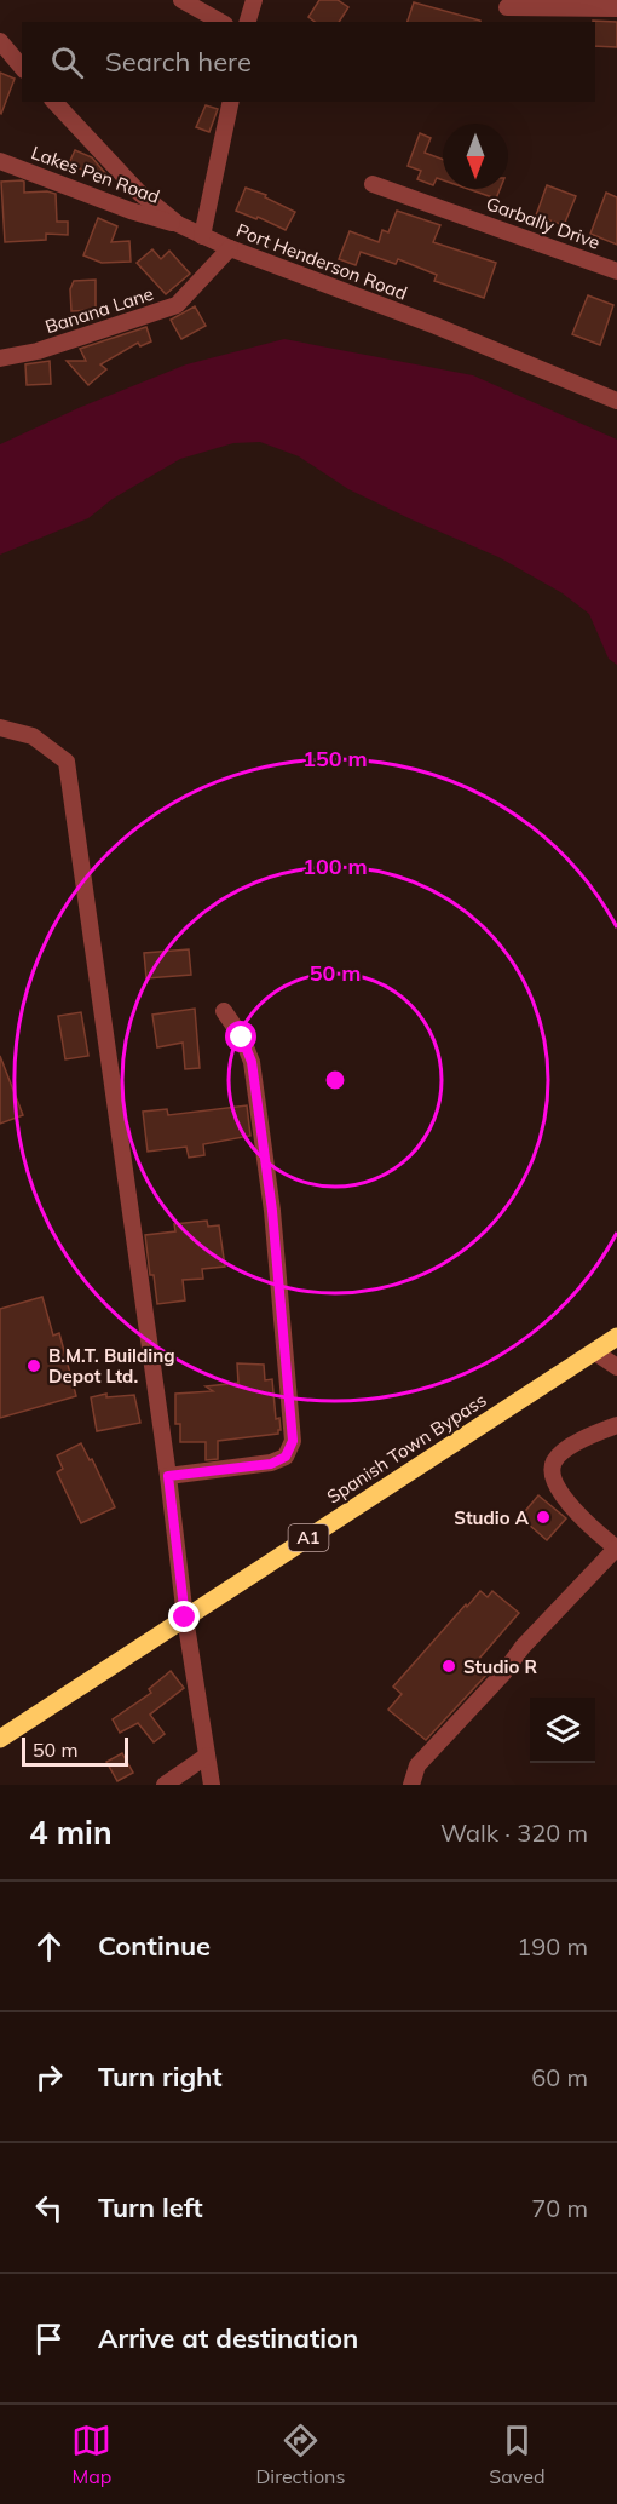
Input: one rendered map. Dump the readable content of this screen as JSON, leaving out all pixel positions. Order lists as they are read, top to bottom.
{
  "streets": {
    "main road": ["Spanish Town Bypass", "A1"],
    "street": [
      "Lakes Pen Road",
      "Garbally Drive",
      "Port Henderson Road",
      "Banana Lane"
    ]
  },
  "crossings": [
    ["Lakes Pen Road", "Port Henderson Road"],
    ["Port Henderson Road", "Banana Lane"]
  ],
  "places": ["B.M.T. Building Depot Ltd.", "Studio A", "Studio R"],
  "scale_bar": "50 m",
  "north": "bottom",
  "page": {
    "search": "Search here",
    "scale": "50 m",
    "heading": ["4 min", "Walk · 320 m"],
    "list": [
      ["Continue", "190 m"],
      ["Turn right", "60 m"],
      ["Turn left", "70 m"],
      "Arrive at destination"
    ],
    "nav": ["Map", "Directions", "Saved"]
  },
  "rings": ["150 m", "100 m", "50 m"]
}
